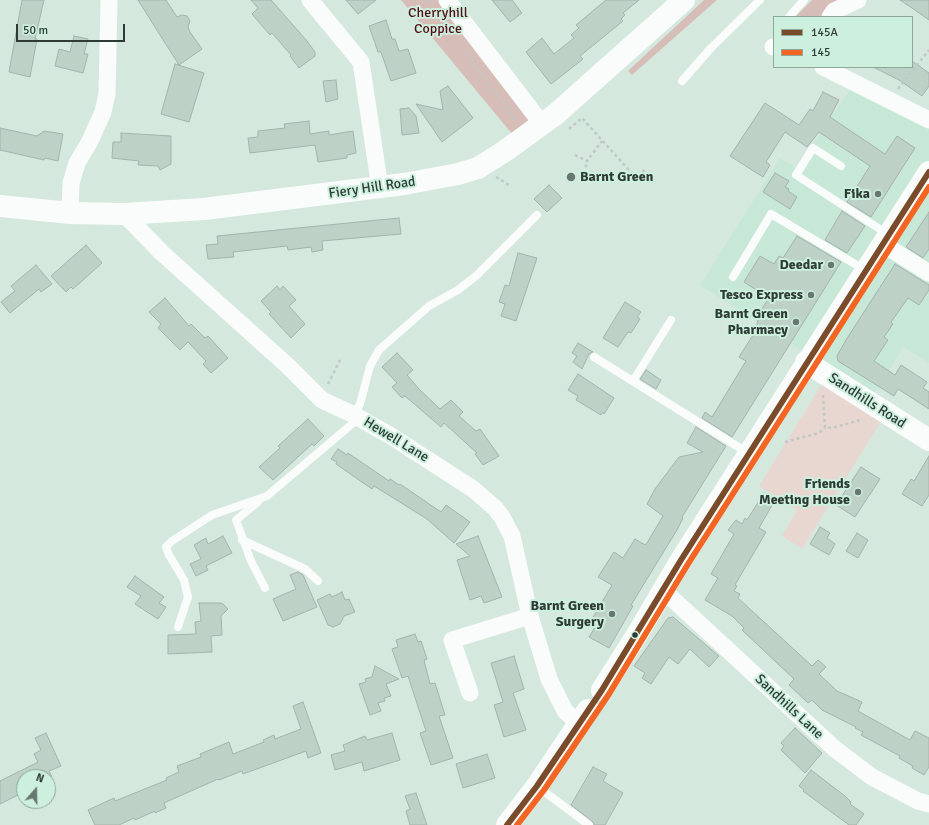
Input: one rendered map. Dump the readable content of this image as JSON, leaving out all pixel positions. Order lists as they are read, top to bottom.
{
  "streets": {
    "street": [
      "Fiery Hill Road",
      "Sandhills Road",
      "Hewell Lane",
      "Sandhills Lane"
    ]
  },
  "crossings": [
    ["Fiery Hill Road", "Hewell Lane"]
  ],
  "parks": ["Cherryhill Coppice"],
  "places": [
    "Barnt Green",
    "Fika",
    "Deedar",
    "Tesco Express",
    "Barnt Green Pharmacy",
    "Friends Meeting House",
    "Barnt Green Surgery"
  ],
  "lines": ["transit line 145A", "transit line 145"],
  "legend": ["145A", "145"],
  "scale_bar": "50 m",
  "north": "top"
}
